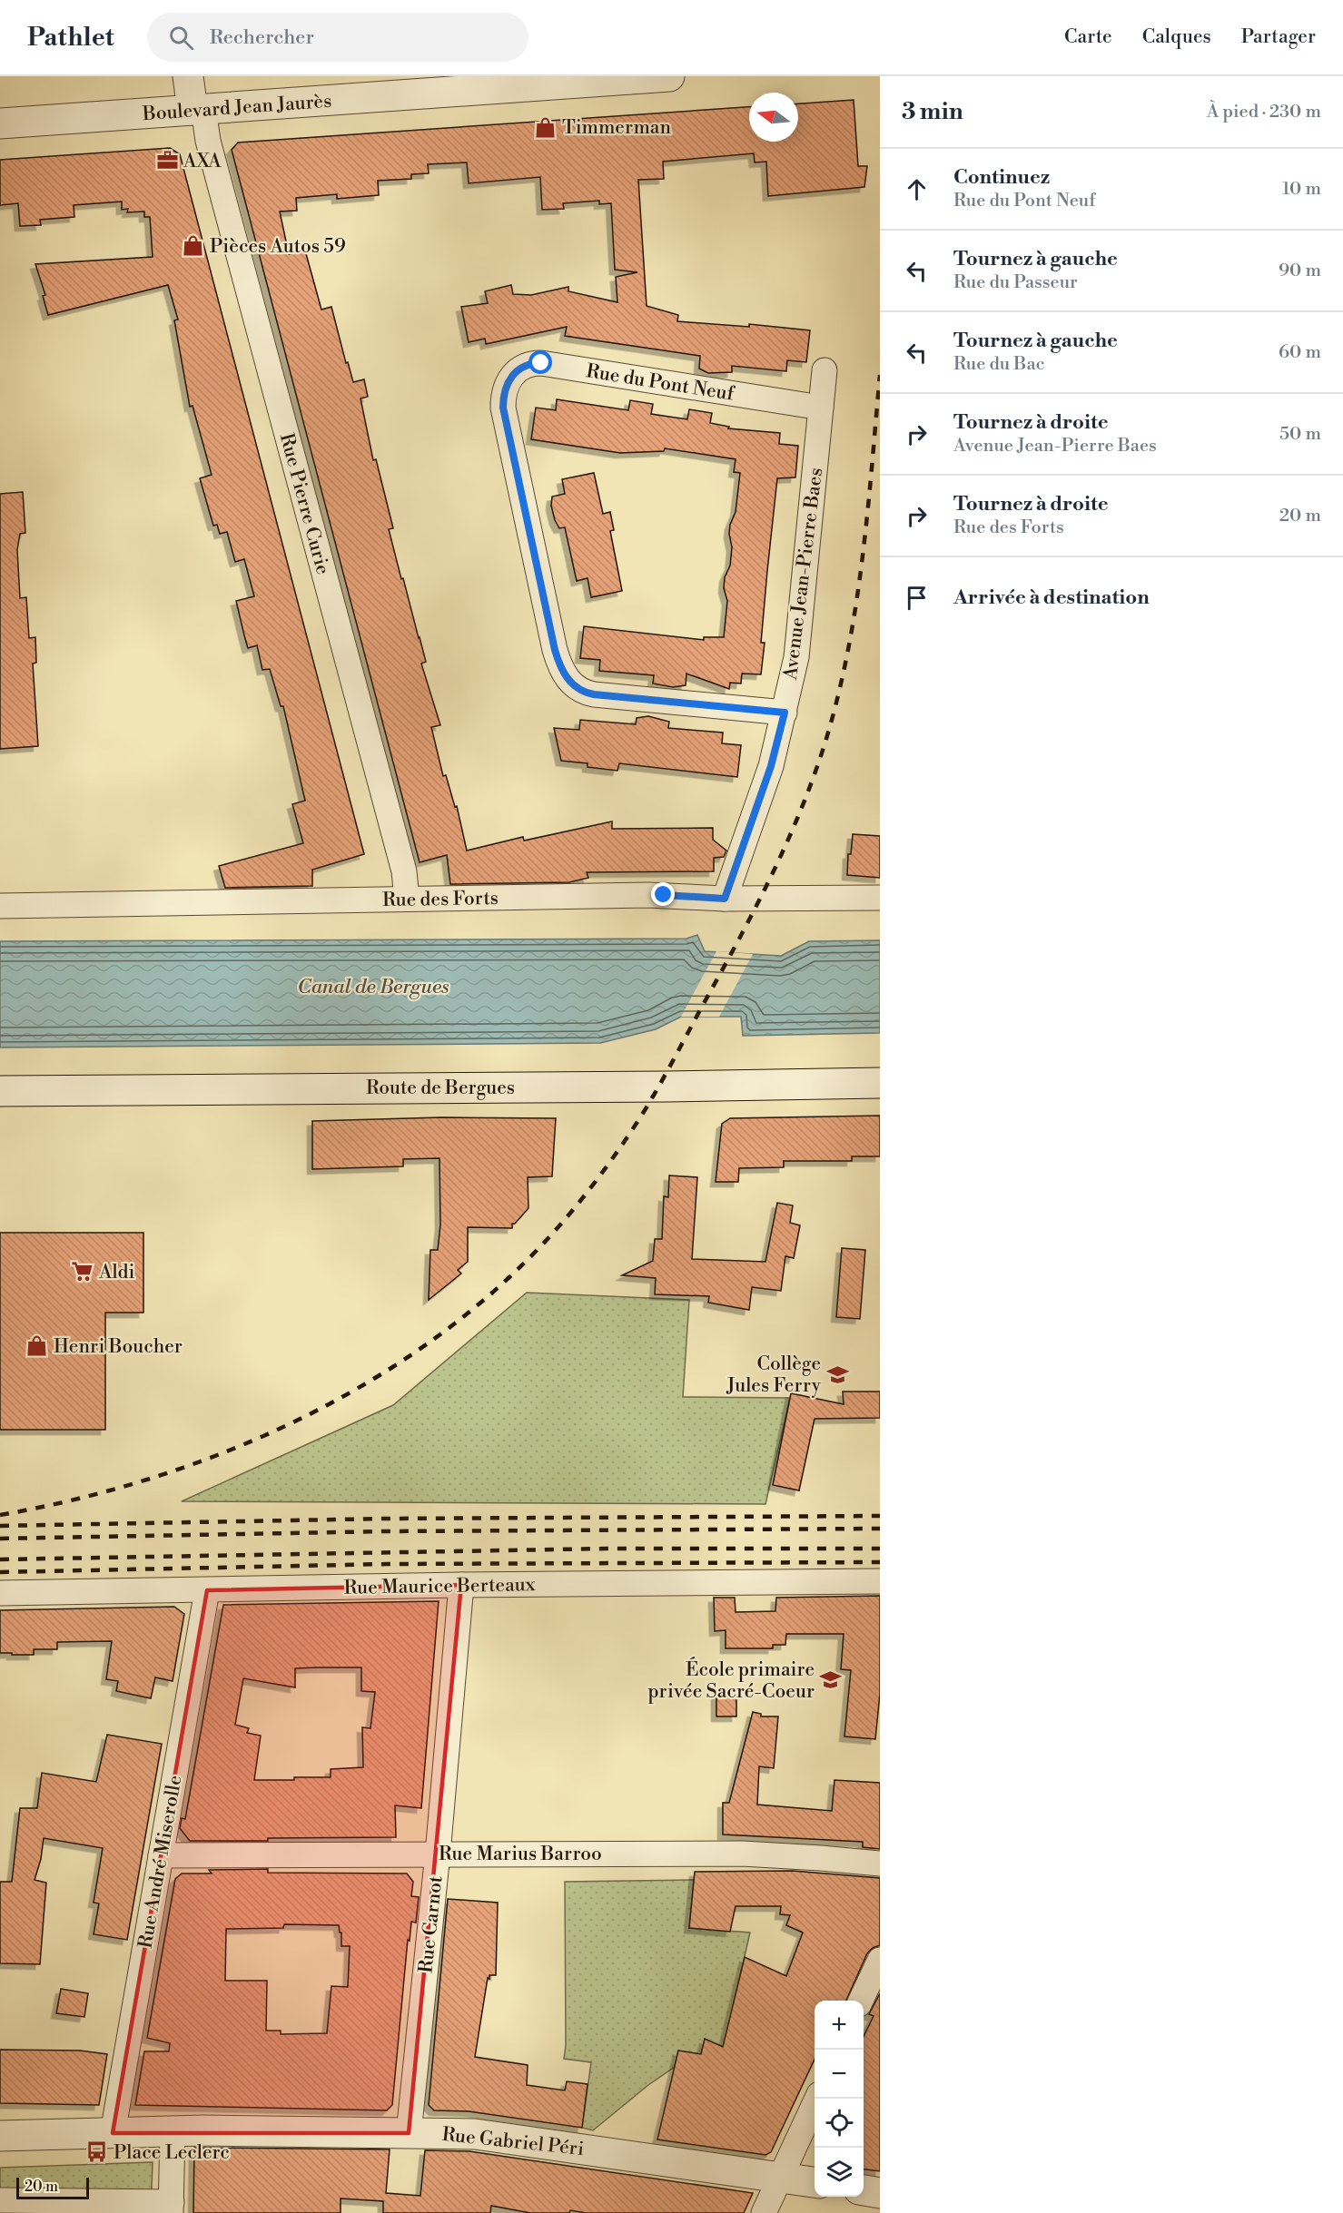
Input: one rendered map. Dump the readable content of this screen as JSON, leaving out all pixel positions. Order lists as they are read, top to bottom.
{
  "streets": {
    "street": [
      "Boulevard Jean Jaurès",
      "Rue du Pont Neuf",
      "Rue Pierre Curie",
      "Avenue Jean-Pierre Baes",
      "Rue des Forts",
      "Route de Bergues",
      "Rue Maurice Berteaux",
      "Rue Marius Barroo",
      "Rue André Miserolle",
      "Rue Carnot",
      "Rue Gabriel Péri"
    ]
  },
  "crossings": [
    ["Boulevard Jean Jaurès", "Rue Pierre Curie"],
    ["Rue du Pont Neuf", "Avenue Jean-Pierre Baes"],
    ["Rue Pierre Curie", "Rue des Forts"],
    ["Avenue Jean-Pierre Baes", "Rue des Forts"],
    ["Rue Maurice Berteaux", "Rue André Miserolle"],
    ["Rue Maurice Berteaux", "Rue Carnot"],
    ["Rue Marius Barroo", "Rue André Miserolle"],
    ["Rue Marius Barroo", "Rue Carnot"],
    ["Rue André Miserolle", "Rue Gabriel Péri"],
    ["Rue Carnot", "Rue Gabriel Péri"]
  ],
  "water": ["Canal de Bergues"],
  "places": {
    "shop": ["Timmerman", "Pièces Autos 59", "Henri Boucher"],
    "office": ["AXA"],
    "supermarket": ["Aldi"],
    "school or university": ["Collège Jules Ferry", "École primaire privée Sacré-Coeur"],
    "bus stop": ["Place Leclerc"]
  },
  "scale_bar": "20 m",
  "north": "left",
  "page": {
    "header": "Pathlet",
    "search": "Rechercher",
    "nav": ["Carte", "Calques", "Partager"],
    "heading": ["3 min", "À pied · 230 m"],
    "list": [
      ["Continuez", "Rue du Pont Neuf", "10 m"],
      ["Tournez à gauche", "Rue du Passeur", "90 m"],
      ["Tournez à gauche", "Rue du Bac", "60 m"],
      ["Tournez à droite", "Avenue Jean-Pierre Baes", "50 m"],
      ["Tournez à droite", "Rue des Forts", "20 m"],
      "Arrivée à destination"
    ],
    "map_buttons": ["+", "−"],
    "scale": "20 m"
  }
}
